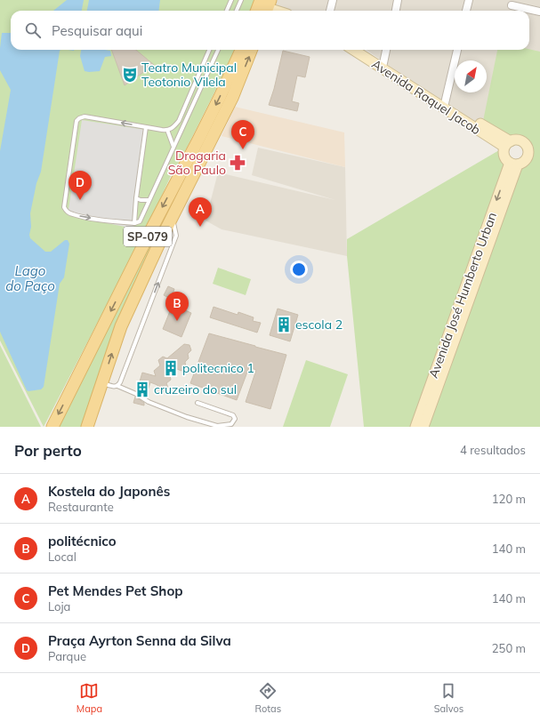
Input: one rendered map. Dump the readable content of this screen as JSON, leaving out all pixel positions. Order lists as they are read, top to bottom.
{
  "streets": {
    "main road": ["SP-079"],
    "street": ["Avenida Raquel Jacob", "Avenida José Humberto Urban"]
  },
  "crossings": [
    ["Avenida Raquel Jacob", "Avenida José Humberto Urban"]
  ],
  "water": ["Lago do Paço"],
  "places": {
    "theatre": ["Teatro Municipal Teotonio Vilela"],
    "pharmacy": ["Drogaria São Paulo"],
    "building": ["escola 2", "politecnico 1", "cruzeiro do sul"]
  },
  "north": "top right",
  "page": {
    "search": "Pesquisar aqui",
    "pins": [
      "C",
      "D",
      "A",
      "B"
    ],
    "heading": ["Por perto", "4 resultados"],
    "list": [
      {
        "mark": "A",
        "name": "Kostela do Japonês",
        "note": "Restaurante",
        "value": "120 m"
      },
      {
        "mark": "B",
        "name": "politécnico",
        "note": "Local",
        "value": "140 m"
      },
      {
        "mark": "C",
        "name": "Pet Mendes Pet Shop",
        "note": "Loja",
        "value": "140 m"
      },
      {
        "mark": "D",
        "name": "Praça Ayrton Senna da Silva",
        "note": "Parque",
        "value": "250 m"
      }
    ],
    "nav": ["Mapa", "Rotas", "Salvos"]
  }
}
